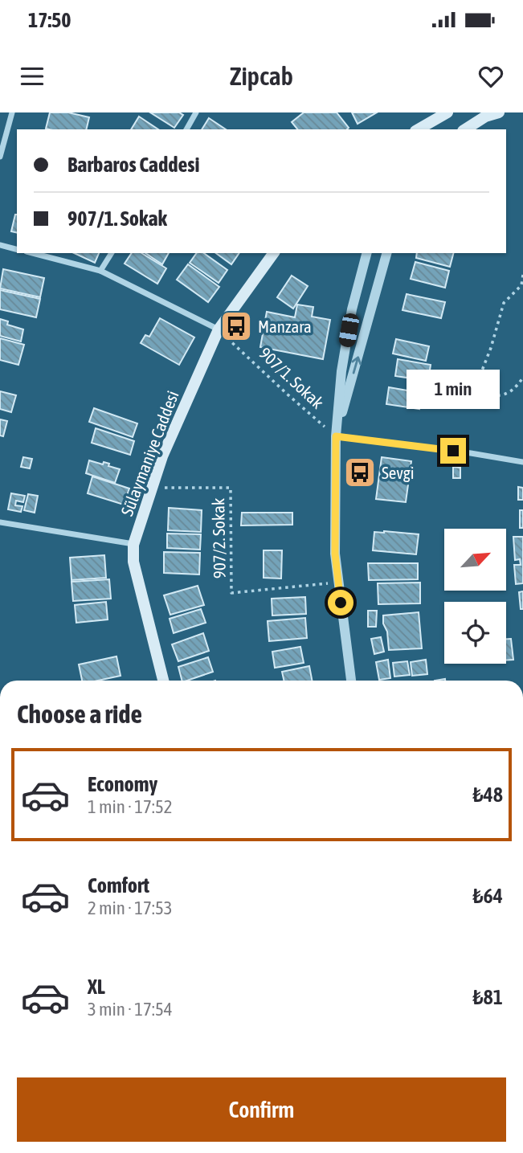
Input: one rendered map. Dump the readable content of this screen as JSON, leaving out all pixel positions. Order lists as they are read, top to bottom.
{
  "streets": {
    "main road": ["Sülaymaniye Caddesi"],
    "path": ["907/1. Sokak", "907/2. Sokak"]
  },
  "crossings": [
    ["907/1. Sokak", "Sülaymaniye Caddesi"],
    ["Sülaymaniye Caddesi", "907/2. Sokak"]
  ],
  "places": {
    "bus stop": ["Manzara", "Sevgi"]
  },
  "north": "top right",
  "page": {
    "status": "17:50",
    "header": "Zipcab",
    "banner": ["Barbaros Caddesi", "907/1. Sokak"],
    "bubble": "1 min",
    "heading": "Choose a ride",
    "list": [
      {
        "name": "Economy",
        "note": "1 min · 17:52",
        "value": "₺48"
      },
      {
        "name": "Comfort",
        "note": "2 min · 17:53",
        "value": "₺64"
      },
      {
        "name": "XL",
        "note": "3 min · 17:54",
        "value": "₺81"
      }
    ],
    "buttons": "Confirm"
  }
}
